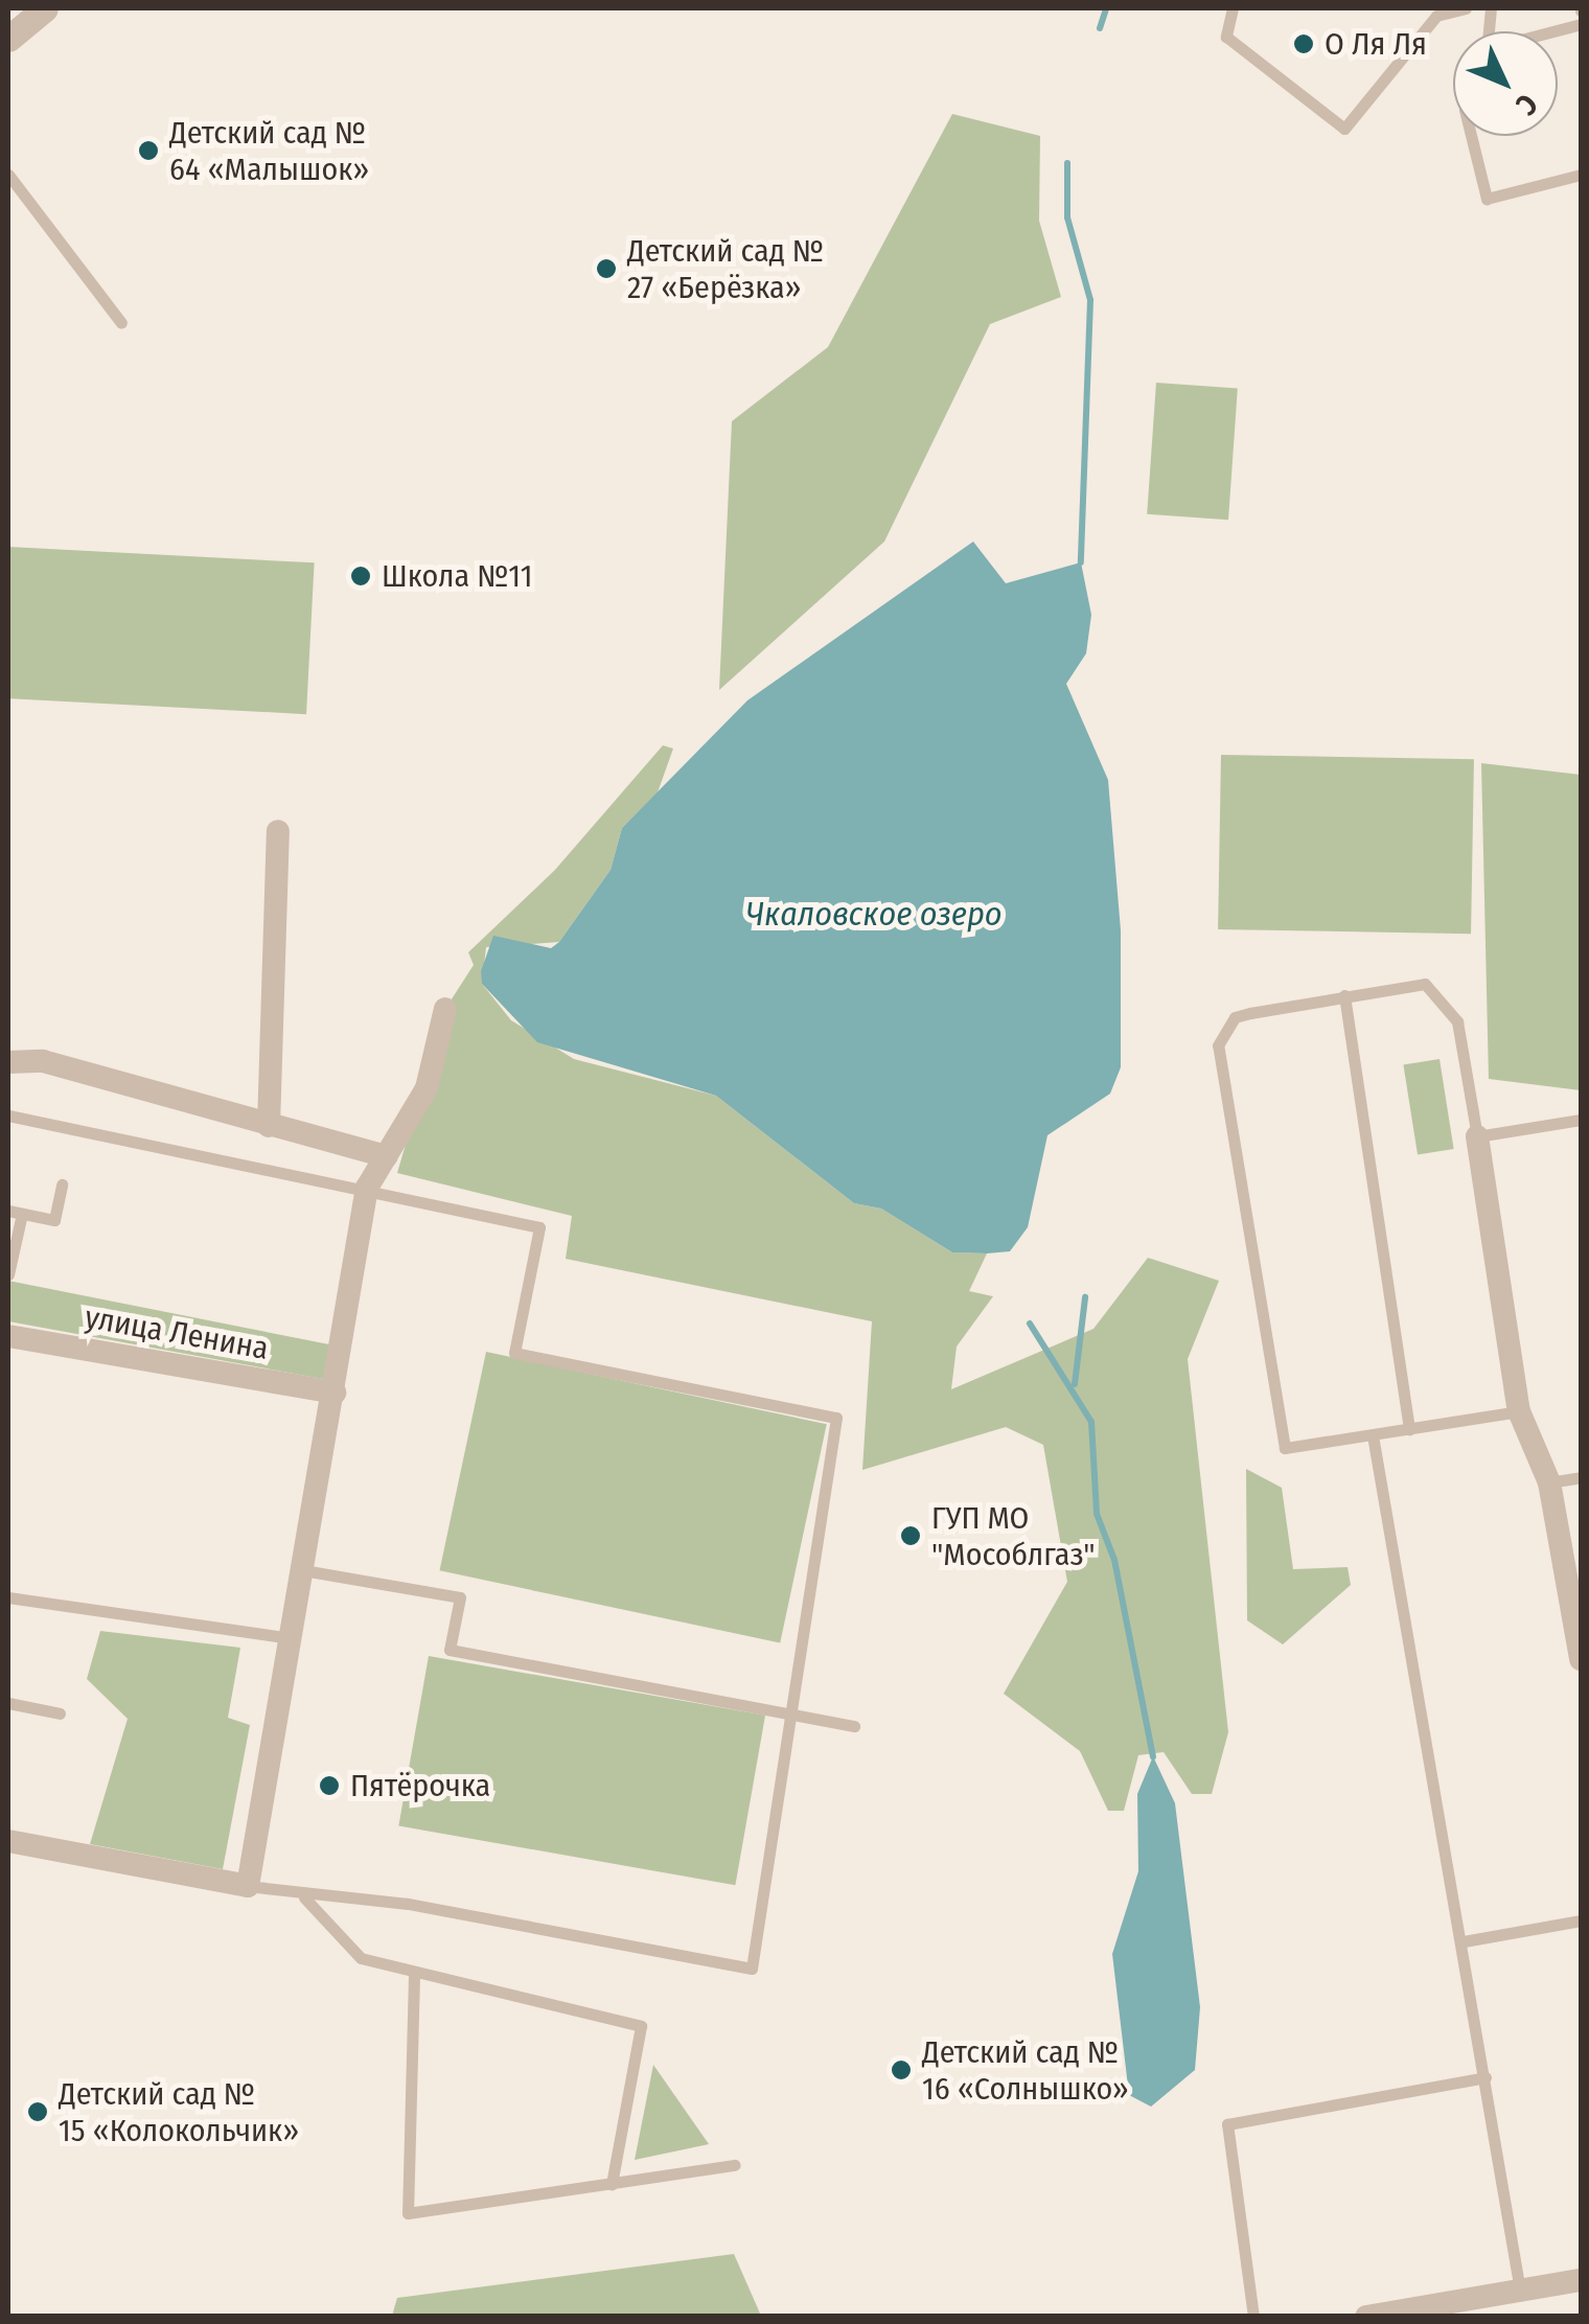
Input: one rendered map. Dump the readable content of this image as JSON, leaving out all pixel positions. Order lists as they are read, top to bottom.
{
  "streets": {
    "street": ["улица Ленина"]
  },
  "water": ["Чкаловское озеро"],
  "places": [
    "О Ля Ля",
    "Детский сад № 64 «Малышок»",
    "Детский сад № 27 «Берёзка»",
    "Школа №11",
    "ГУП МО \"Мособлгаз\"",
    "Пятёрочка",
    "Детский сад № 16 «Солнышко»",
    "Детский сад № 15 «Колокольчик»"
  ],
  "north": "bottom right"
}
